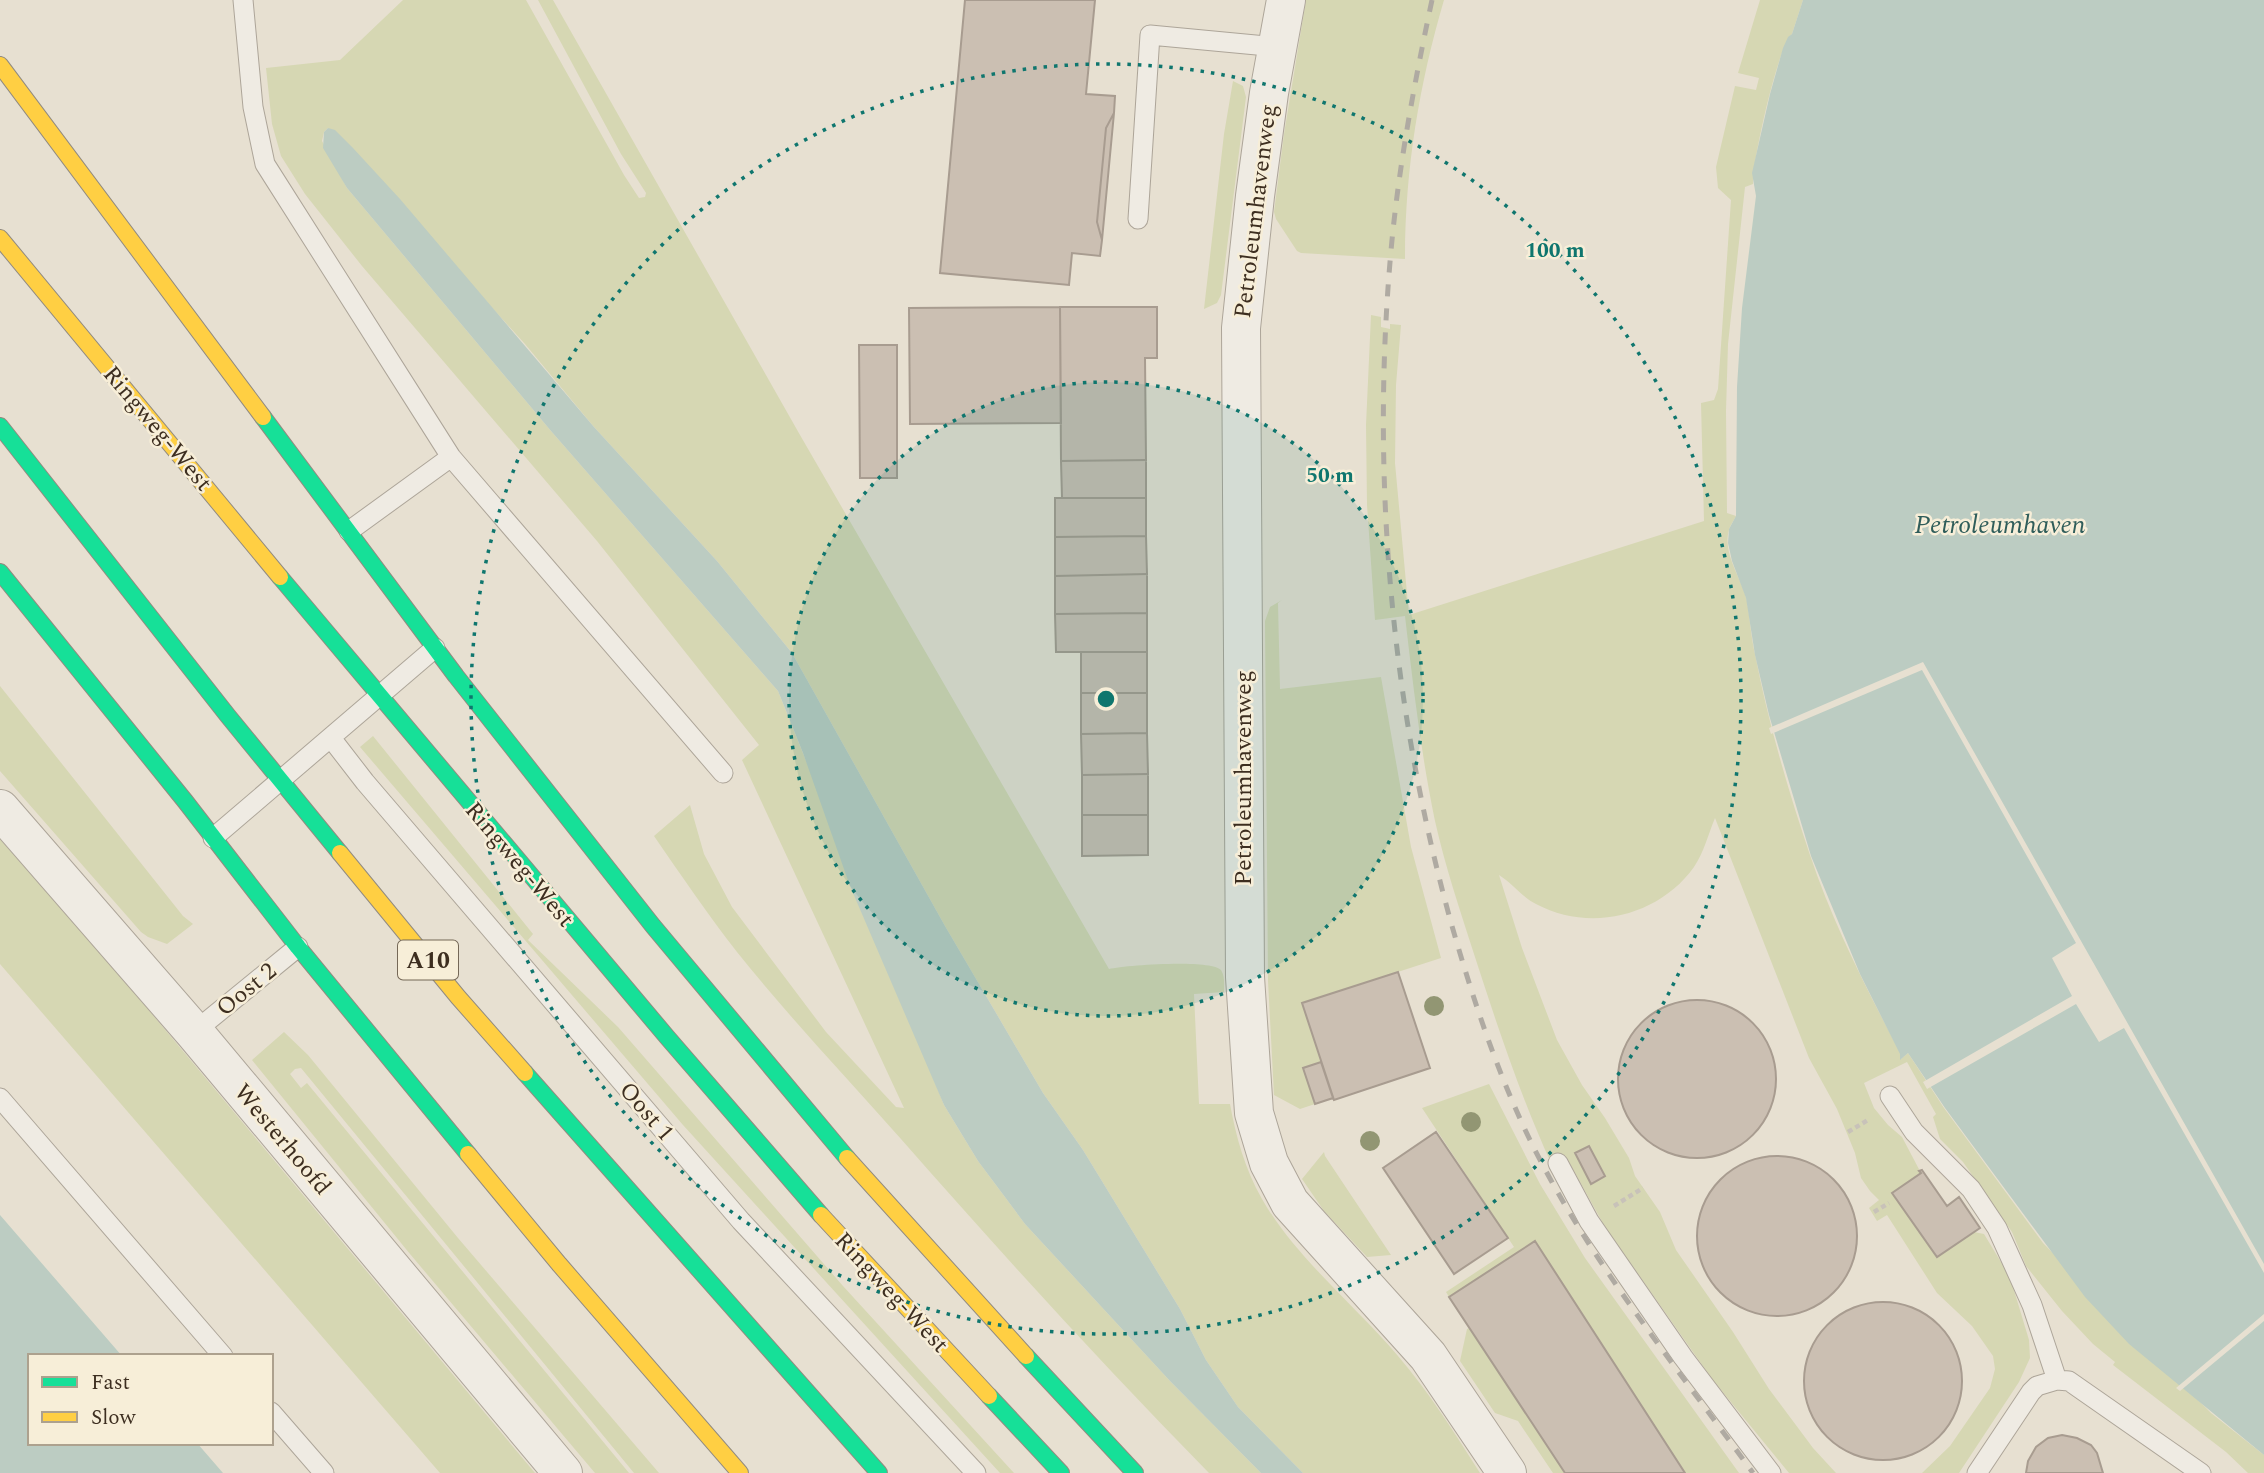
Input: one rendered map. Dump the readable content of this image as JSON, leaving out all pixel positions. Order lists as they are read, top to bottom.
{
  "streets": {
    "highway": ["Ringweg-West", "A10"],
    "street": ["Petroleumhavenweg", "Westerhoofd"],
    "lane": ["Oost 2", "Oost 1"]
  },
  "crossings": [
    ["Oost 2", "Westerhoofd"]
  ],
  "water": ["Petroleumhaven"],
  "legend": ["Fast", "Slow"],
  "rings": ["100 m", "50 m"]
}
